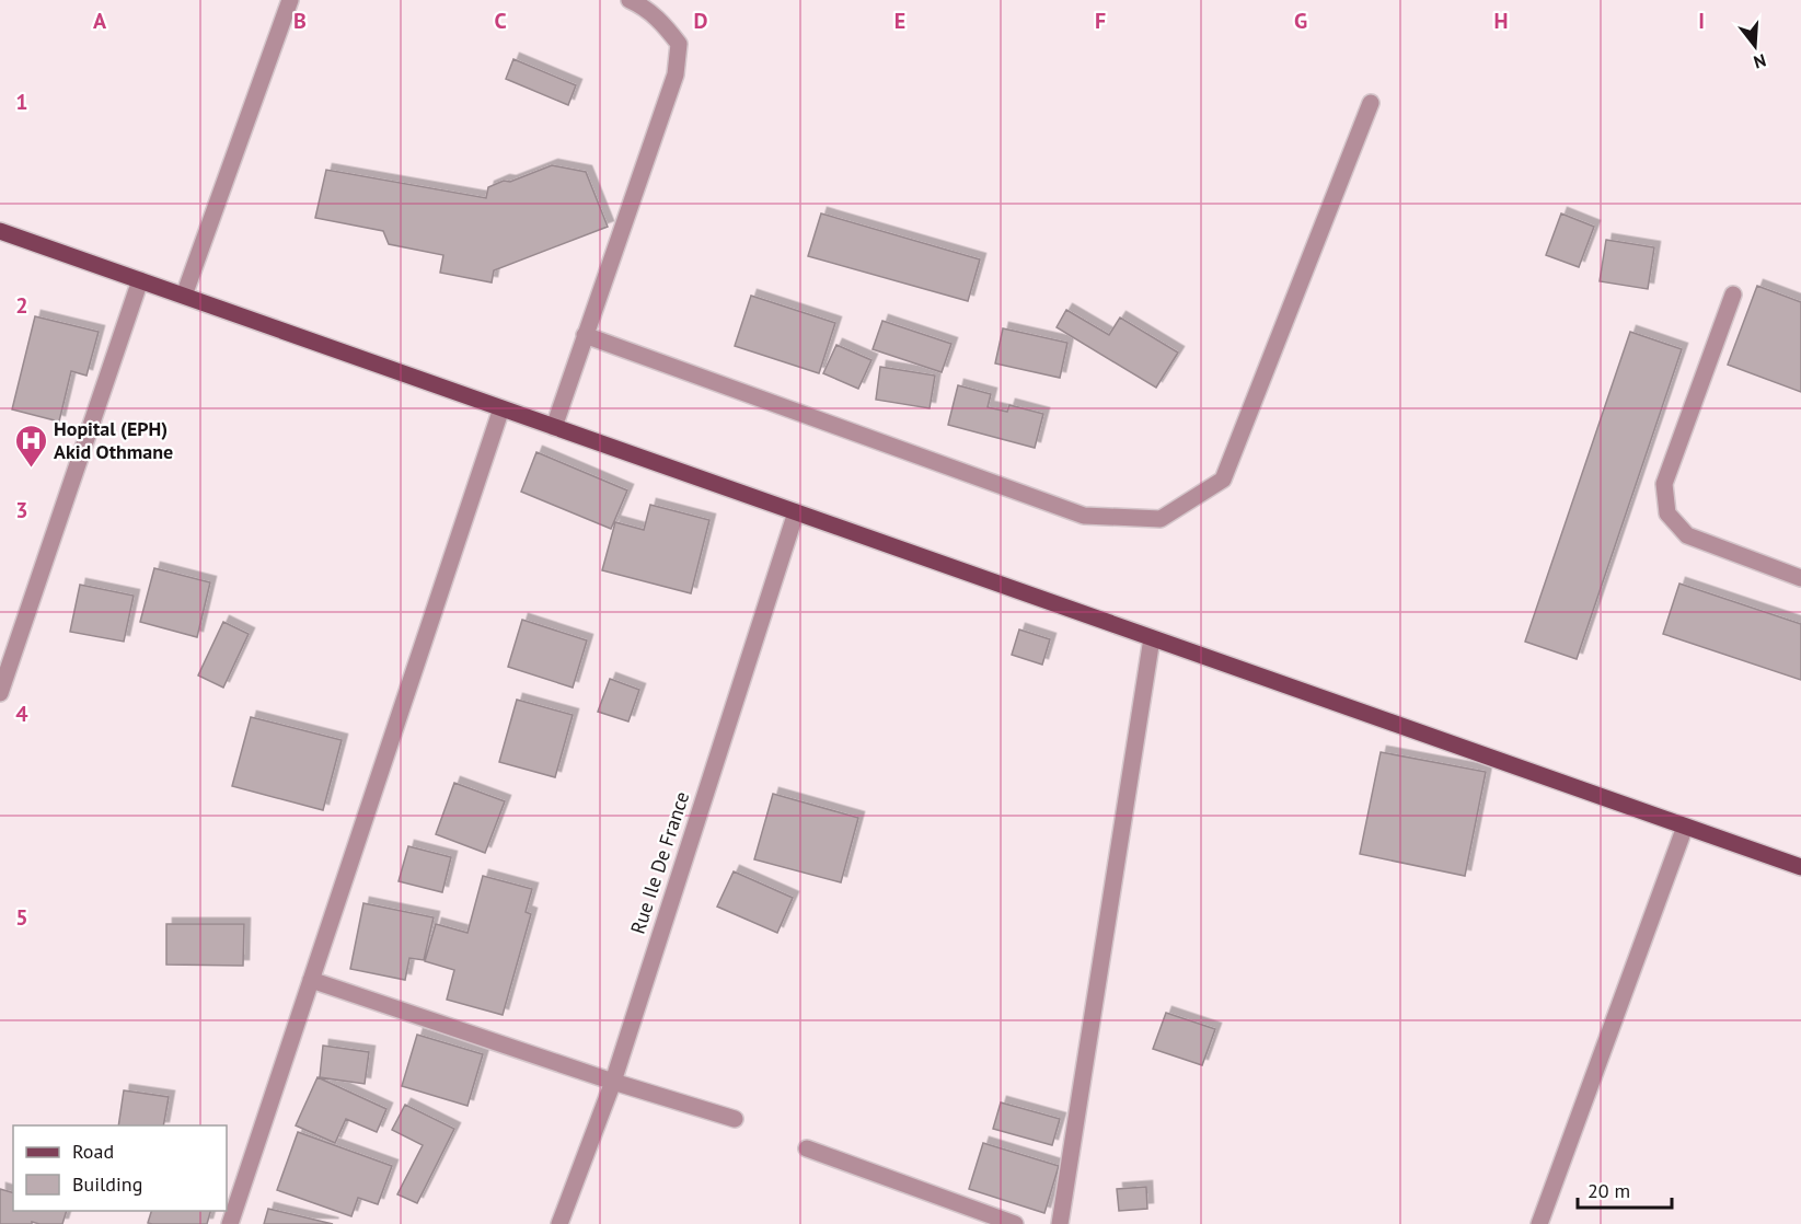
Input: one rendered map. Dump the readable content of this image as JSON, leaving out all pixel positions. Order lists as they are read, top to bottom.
{
  "streets": {
    "street": ["Rue Ile De France"]
  },
  "places": {
    "hospital": ["Hopital (EPH) Akid Othmane"]
  },
  "legend": ["Road", "Building"],
  "scale_bar": "20 m",
  "north": "bottom",
  "grid": {
    "columns": [
      "A",
      "B",
      "C",
      "D",
      "E",
      "F",
      "G",
      "H",
      "I"
    ],
    "rows": [
      "1",
      "2",
      "3",
      "4",
      "5"
    ]
  }
}
